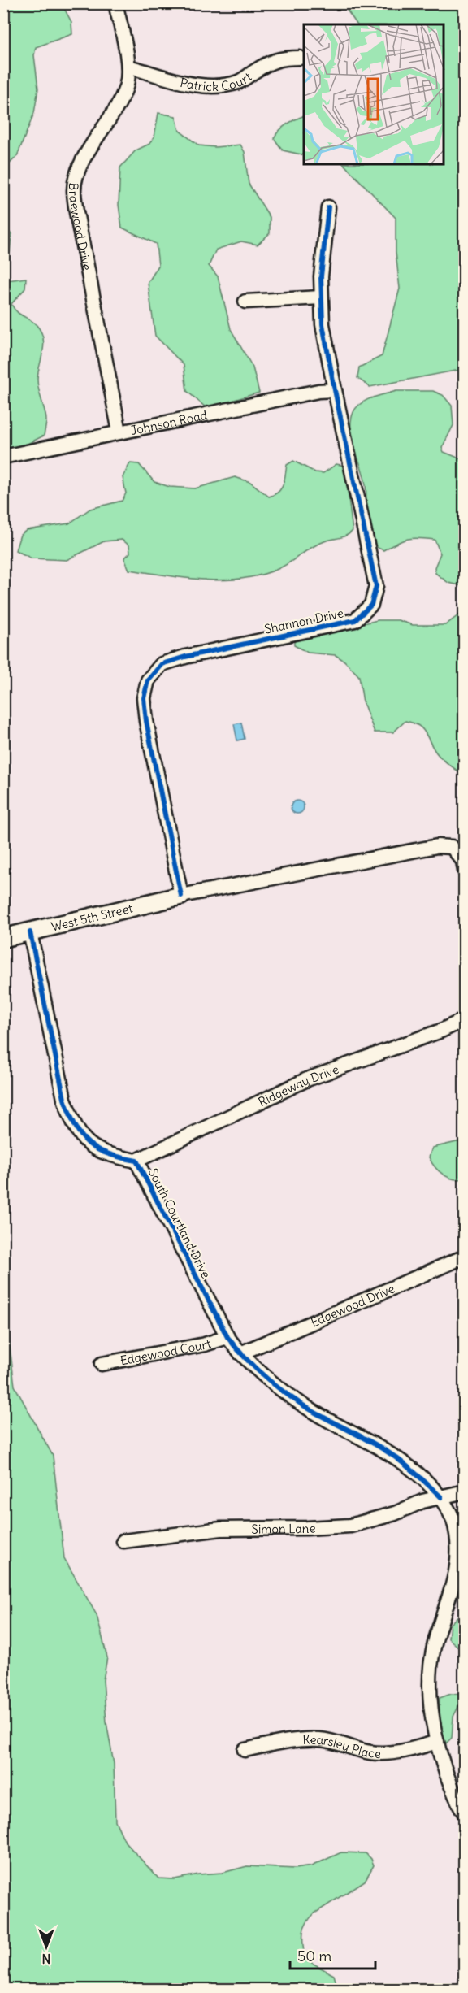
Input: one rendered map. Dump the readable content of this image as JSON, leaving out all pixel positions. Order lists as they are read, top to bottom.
{
  "streets": {
    "street": [
      "Patrick Court",
      "Braewood Drive",
      "Johnson Road",
      "Shannon Drive",
      "West 5th Street",
      "Ridgeway Drive",
      "South Courtland Drive",
      "Edgewood Drive",
      "Edgewood Court",
      "Simon Lane",
      "Kearsley Place"
    ]
  },
  "crossings": [
    ["Patrick Court", "Braewood Drive"],
    ["Braewood Drive", "Johnson Road"],
    ["Johnson Road", "Shannon Drive"],
    ["Shannon Drive", "West 5th Street"],
    ["West 5th Street", "South Courtland Drive"],
    ["Ridgeway Drive", "South Courtland Drive"],
    ["South Courtland Drive", "Edgewood Drive"],
    ["South Courtland Drive", "Edgewood Court"],
    ["South Courtland Drive", "Simon Lane"],
    ["South Courtland Drive", "Kearsley Place"]
  ],
  "scale_bar": "50 m",
  "north": "bottom"
}
